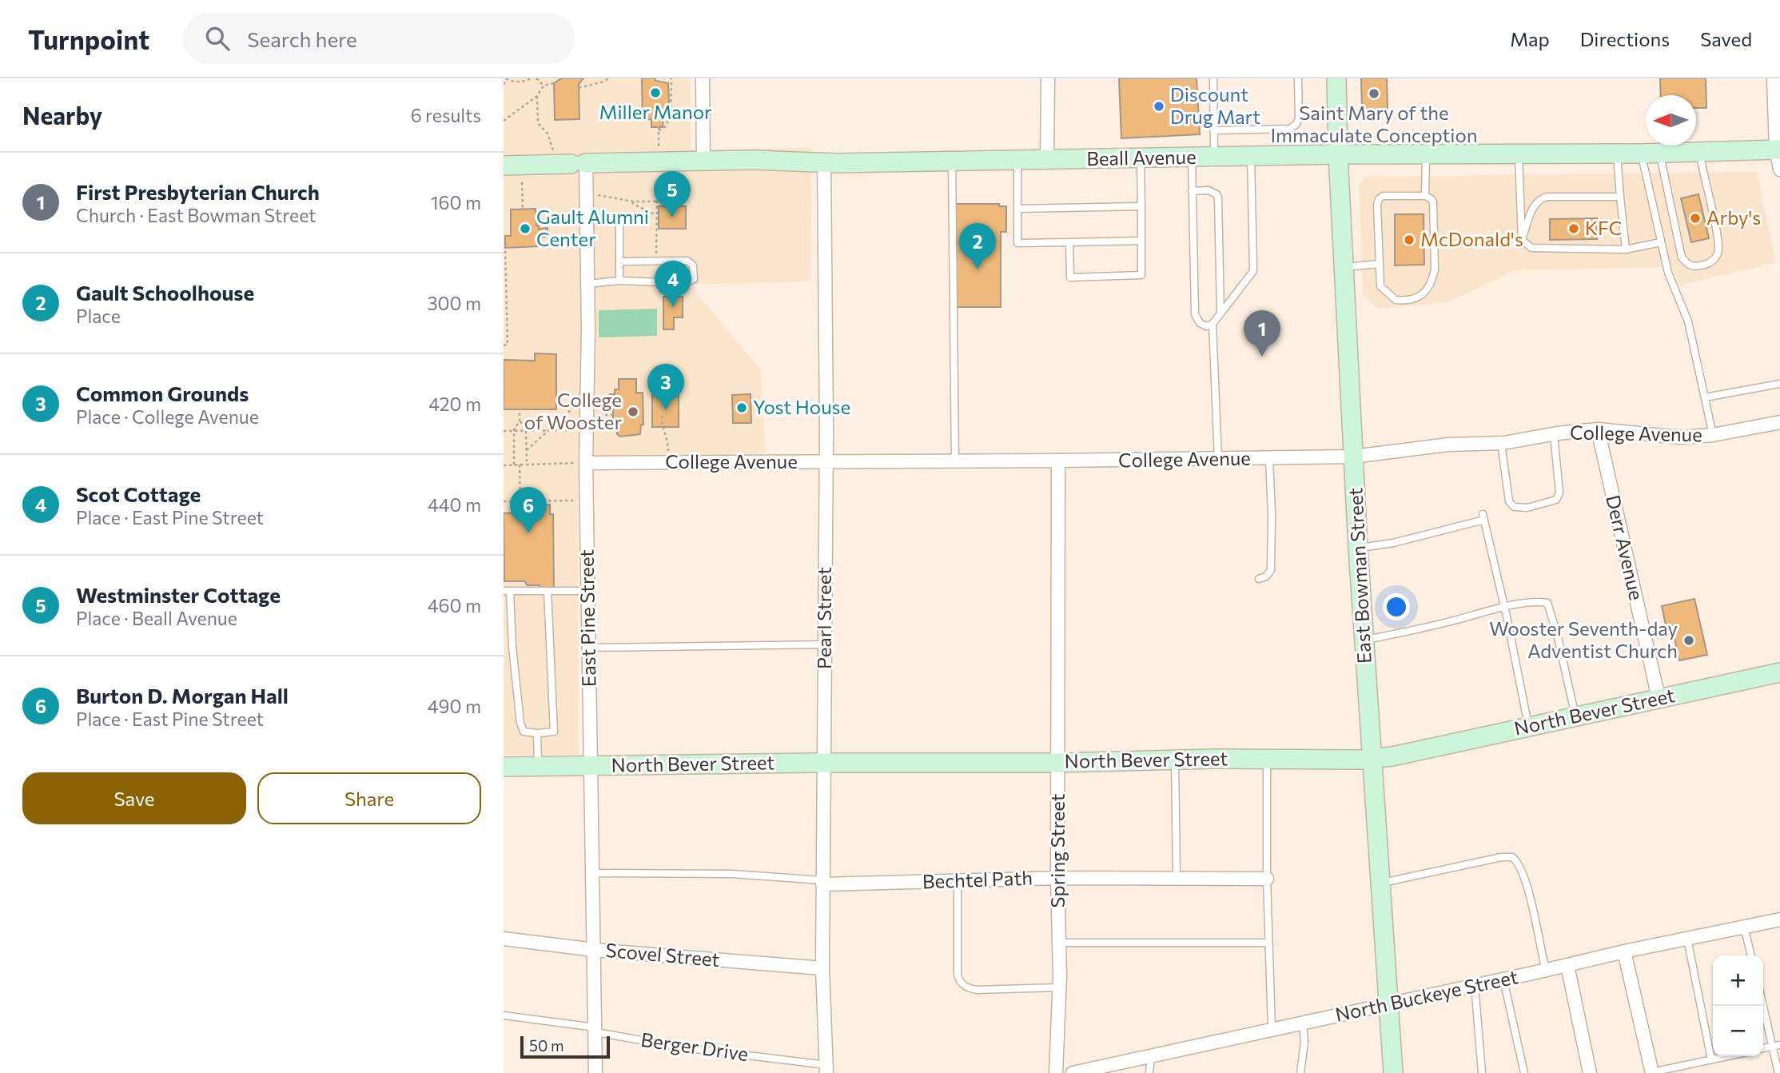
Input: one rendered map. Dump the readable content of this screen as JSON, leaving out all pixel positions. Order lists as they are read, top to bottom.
{
  "streets": {
    "main road": ["Beall Avenue", "East Bowman Street", "North Bever Street"],
    "street": [
      "College Avenue",
      "Derr Avenue",
      "East Pine Street",
      "Pearl Street",
      "Spring Street",
      "Bechtel Path",
      "Scovel Street",
      "North Buckeye Street"
    ],
    "lane": ["Berger Drive"]
  },
  "crossings": [
    ["Beall Avenue", "East Bowman Street"],
    ["Beall Avenue", "East Pine Street"],
    ["Beall Avenue", "Pearl Street"],
    ["College Avenue", "Derr Avenue"],
    ["College Avenue", "East Bowman Street"],
    ["College Avenue", "East Pine Street"],
    ["College Avenue", "Pearl Street"],
    ["College Avenue", "Spring Street"],
    ["Derr Avenue", "North Bever Street"],
    ["East Bowman Street", "North Bever Street"],
    ["East Bowman Street", "North Buckeye Street"],
    ["East Pine Street", "North Bever Street"],
    ["East Pine Street", "Scovel Street"],
    ["East Pine Street", "Berger Drive"],
    ["Pearl Street", "North Bever Street"],
    ["Pearl Street", "Bechtel Path"],
    ["Pearl Street", "Scovel Street"],
    ["Pearl Street", "Berger Drive"],
    ["North Bever Street", "Spring Street"],
    ["Spring Street", "Bechtel Path"]
  ],
  "places": [
    "Miller Manor",
    "Saint Mary of the Immaculate Conception",
    "Discount Drug Mart",
    "Arby's",
    "Gault Alumni Center",
    "KFC",
    "McDonald's",
    "Yost House",
    "College of Wooster",
    "Wooster Seventh-day Adventist Church"
  ],
  "scale_bar": "50 m",
  "north": "left",
  "page": {
    "header": "Turnpoint",
    "search": "Search here",
    "nav": ["Map", "Directions", "Saved"],
    "heading": ["Nearby", "6 results"],
    "list": [
      {
        "mark": "1",
        "name": "First Presbyterian Church",
        "note": "Church · East Bowman Street",
        "value": "160 m"
      },
      {
        "mark": "2",
        "name": "Gault Schoolhouse",
        "note": "Place",
        "value": "300 m"
      },
      {
        "mark": "3",
        "name": "Common Grounds",
        "note": "Place · College Avenue",
        "value": "420 m"
      },
      {
        "mark": "4",
        "name": "Scot Cottage",
        "note": "Place · East Pine Street",
        "value": "440 m"
      },
      {
        "mark": "5",
        "name": "Westminster Cottage",
        "note": "Place · Beall Avenue",
        "value": "460 m"
      },
      {
        "mark": "6",
        "name": "Burton D. Morgan Hall",
        "note": "Place · East Pine Street",
        "value": "490 m"
      }
    ],
    "pins": [
      "5",
      "2",
      "4",
      "1",
      "3",
      "6"
    ],
    "buttons": ["Save", "Share"],
    "map_buttons": ["+", "−"],
    "scale": "50 m"
  }
}
